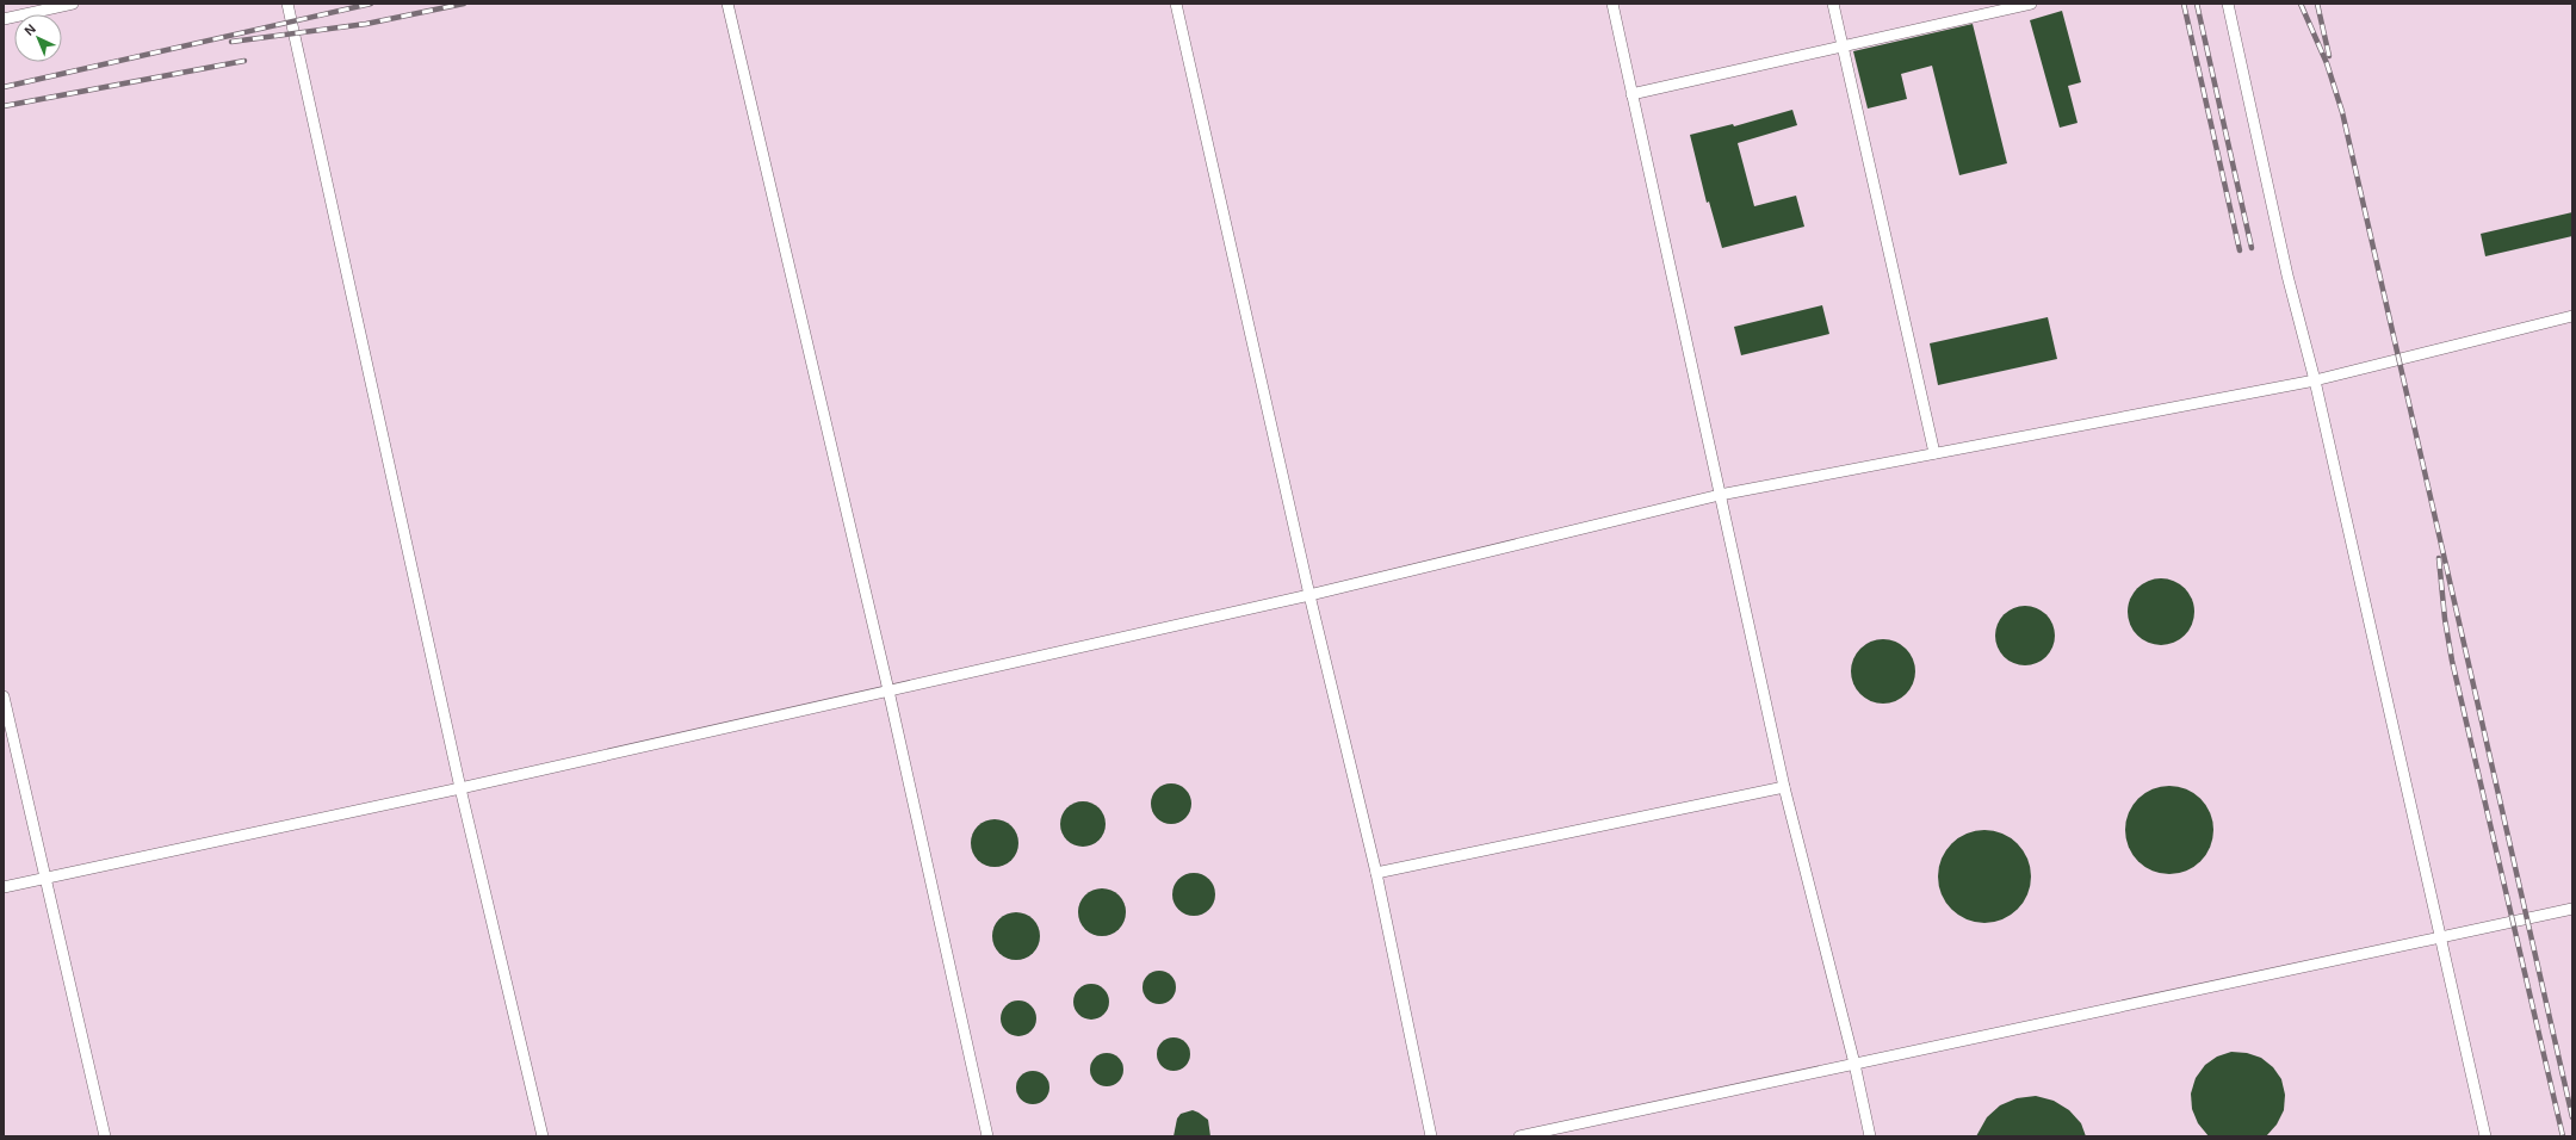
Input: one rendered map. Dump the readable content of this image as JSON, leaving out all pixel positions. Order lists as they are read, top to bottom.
{
  "north": "top left"
}
